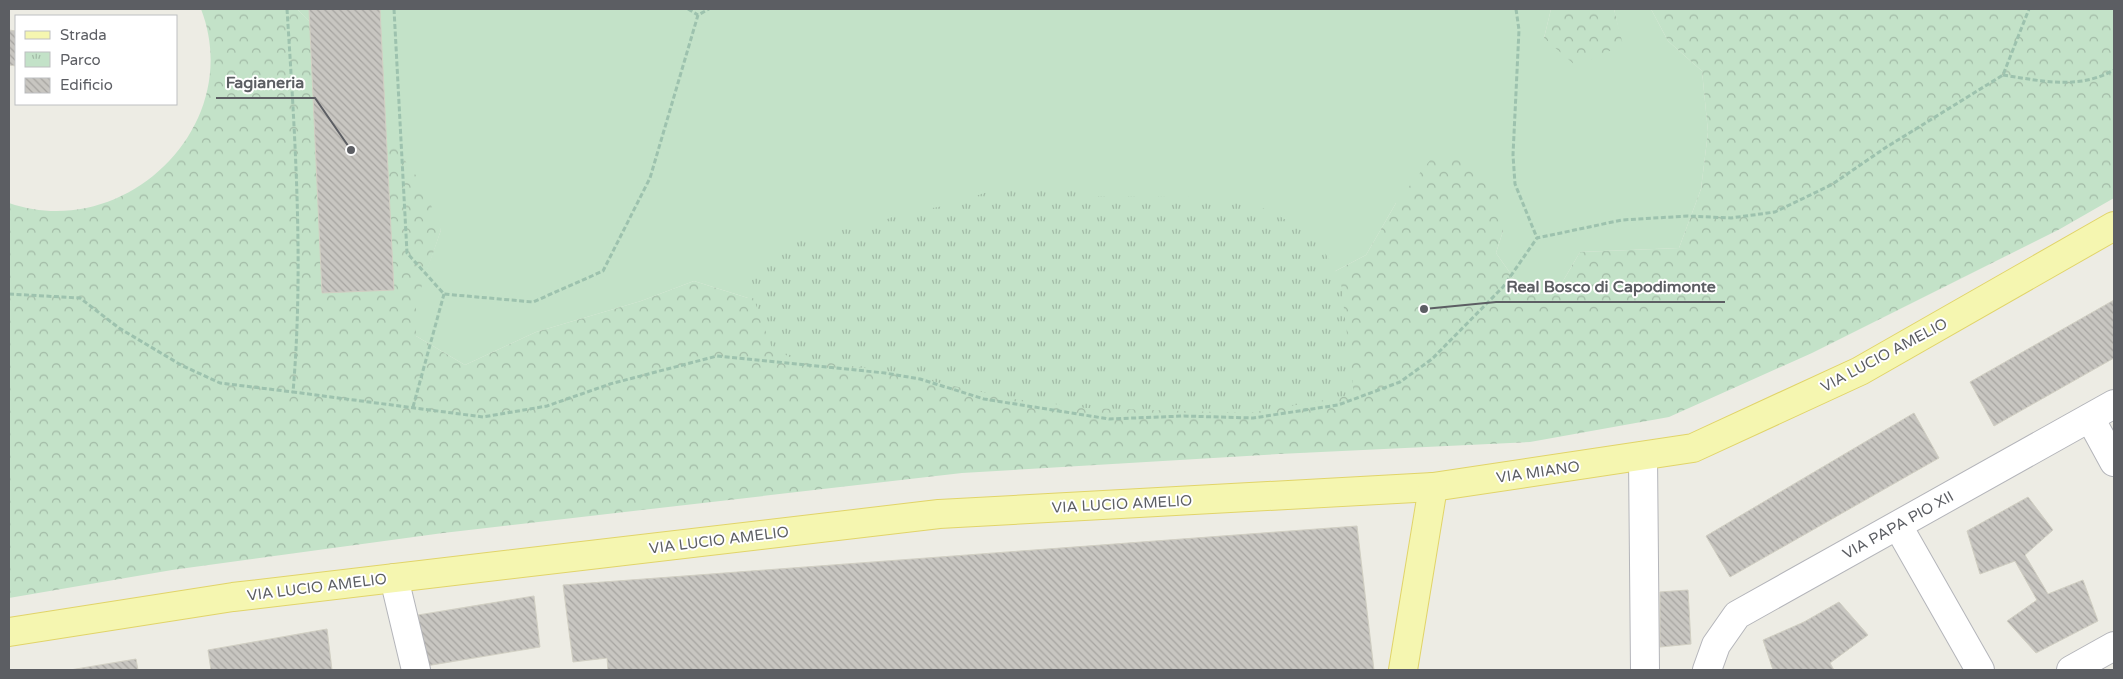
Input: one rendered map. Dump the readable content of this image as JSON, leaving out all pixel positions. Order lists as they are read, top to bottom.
{
  "streets": {
    "main road": ["VIA LUCIO AMELIO", "VIA MIANO"],
    "street": ["VIA PAPA PIO XII"]
  },
  "crossings": [
    ["VIA LUCIO AMELIO", "VIA MIANO"]
  ],
  "places": ["Fagianeria", "Real Bosco di Capodimonte"],
  "legend": ["Strada", "Parco", "Edificio"]
}
